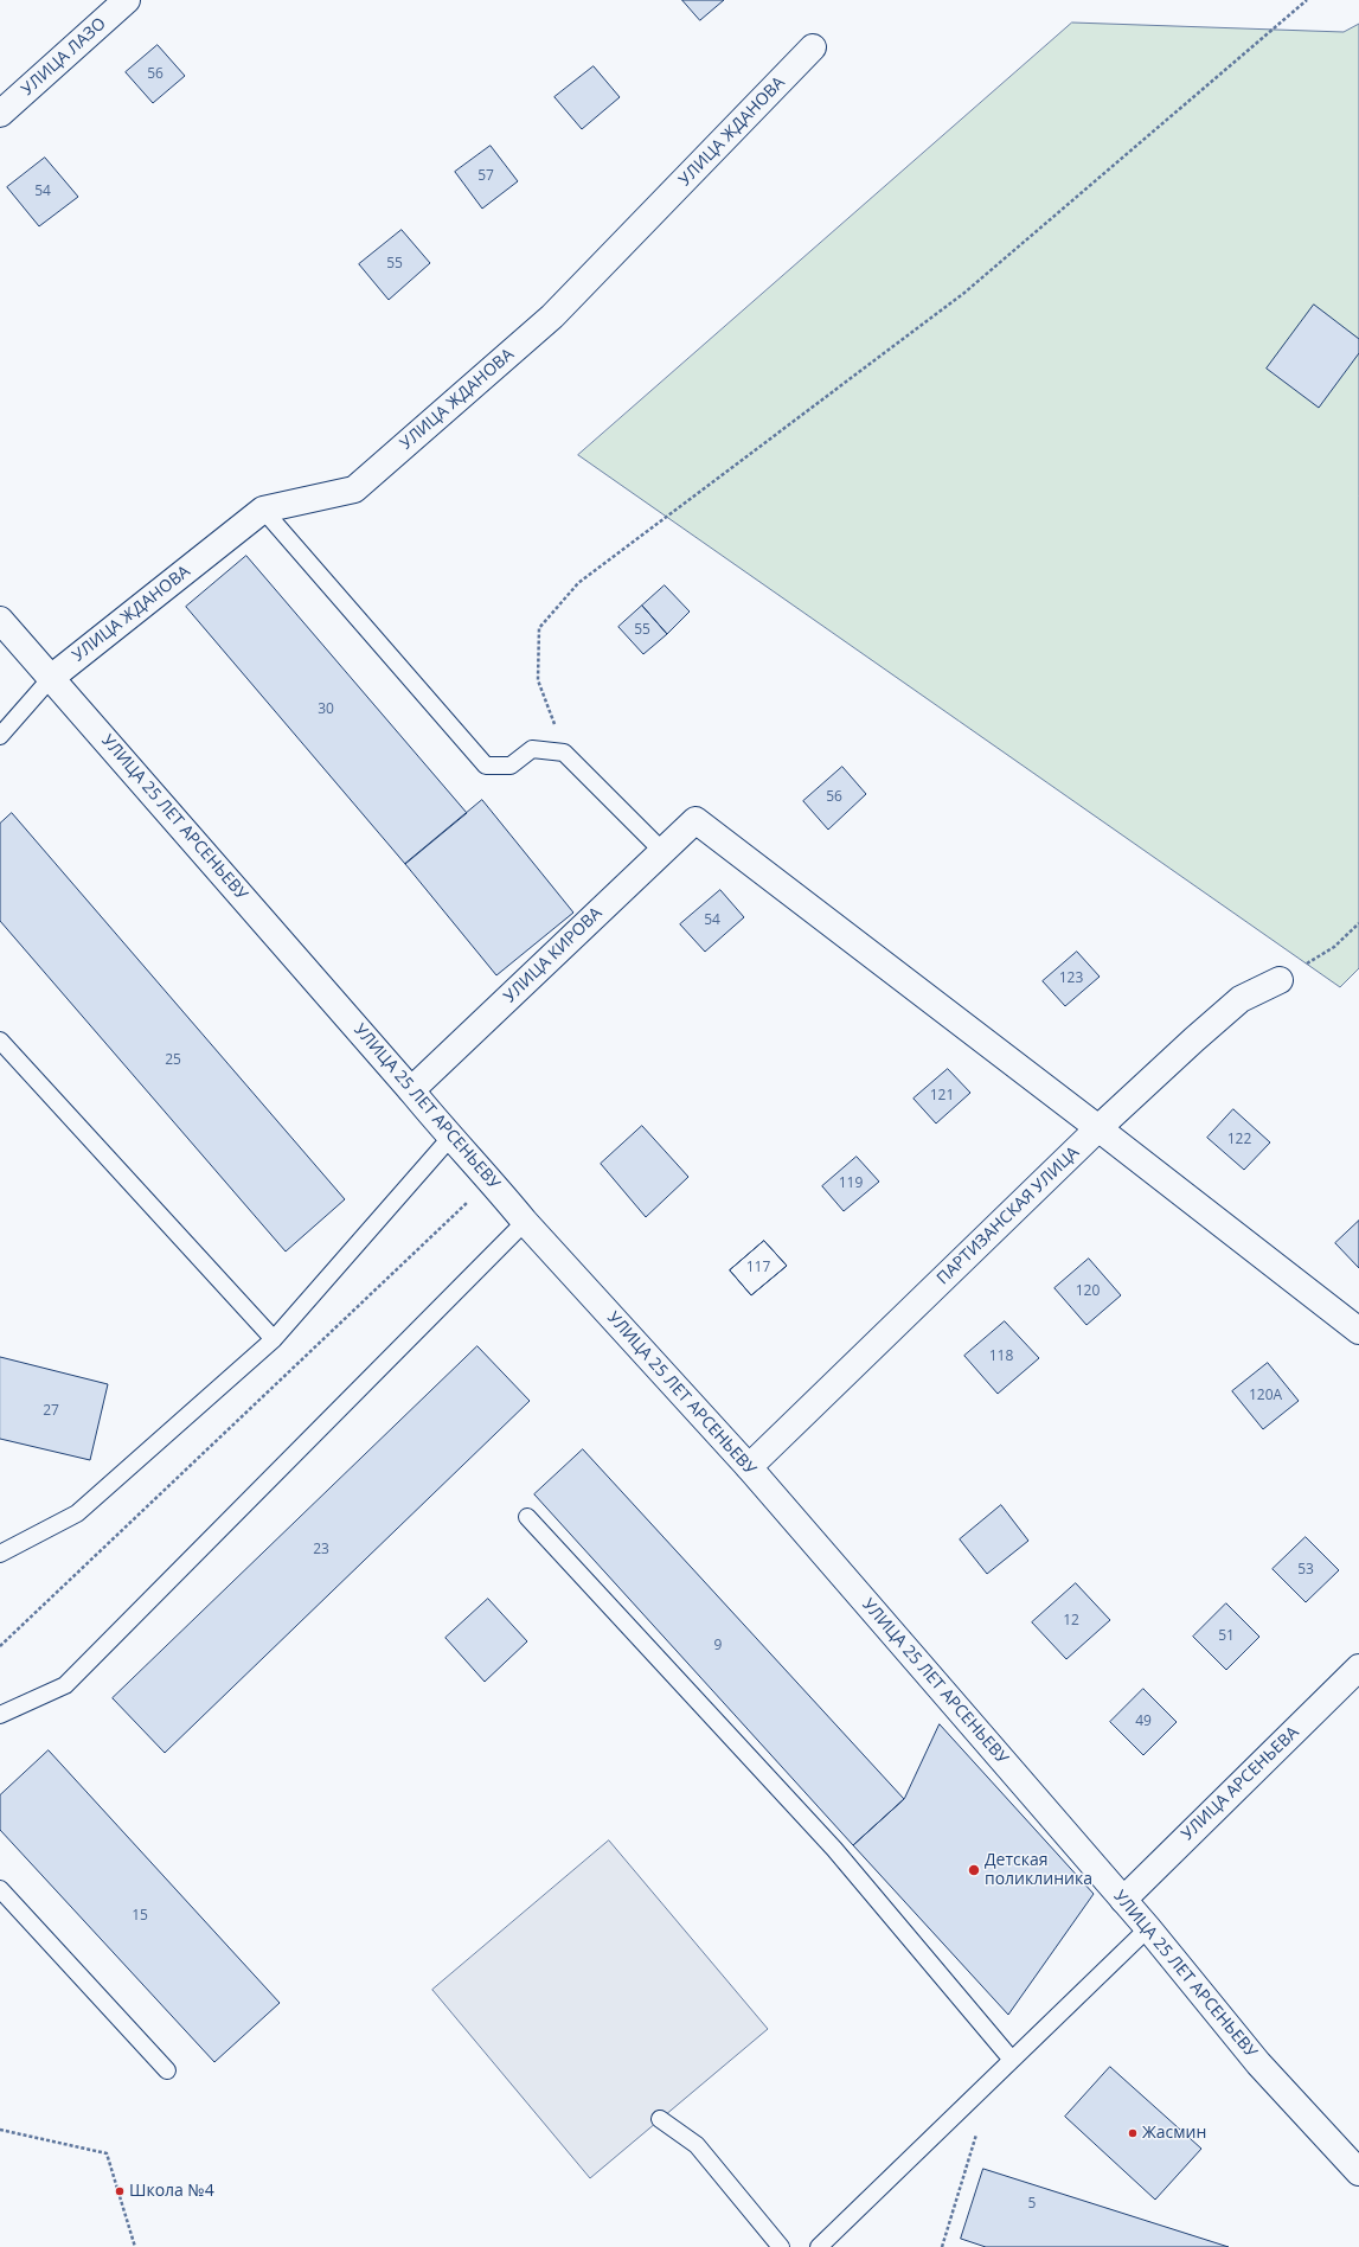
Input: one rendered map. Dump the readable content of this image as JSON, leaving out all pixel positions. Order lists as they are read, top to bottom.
{
  "streets": {
    "street": [
      "УЛИЦА ЛАЗО",
      "УЛИЦА ЖДАНОВА",
      "УЛИЦА 25 ЛЕТ АРСЕНЬЕВУ",
      "УЛИЦА КИРОВА",
      "ПАРТИЗАНСКАЯ УЛИЦА",
      "УЛИЦА АРСЕНЬЕВА"
    ]
  },
  "crossings": [
    ["УЛИЦА ЖДАНОВА", "УЛИЦА 25 ЛЕТ АРСЕНЬЕВУ"],
    ["УЛИЦА 25 ЛЕТ АРСЕНЬЕВУ", "УЛИЦА КИРОВА"],
    ["УЛИЦА 25 ЛЕТ АРСЕНЬЕВУ", "ПАРТИЗАНСКАЯ УЛИЦА"],
    ["УЛИЦА 25 ЛЕТ АРСЕНЬЕВУ", "УЛИЦА АРСЕНЬЕВА"],
    ["УЛИЦА КИРОВА", "ПАРТИЗАНСКАЯ УЛИЦА"]
  ],
  "places": ["Детская поликлиника", "Жасмин", "Школа №4"],
  "house_numbers": [
    "56",
    "57",
    "54",
    "55",
    "55",
    "30",
    "56",
    "54",
    "123",
    "25",
    "121",
    "122",
    "119",
    "117",
    "120",
    "118",
    "120А",
    "27",
    "23",
    "53",
    "12",
    "51",
    "9",
    "49",
    "15",
    "5"
  ]
}
